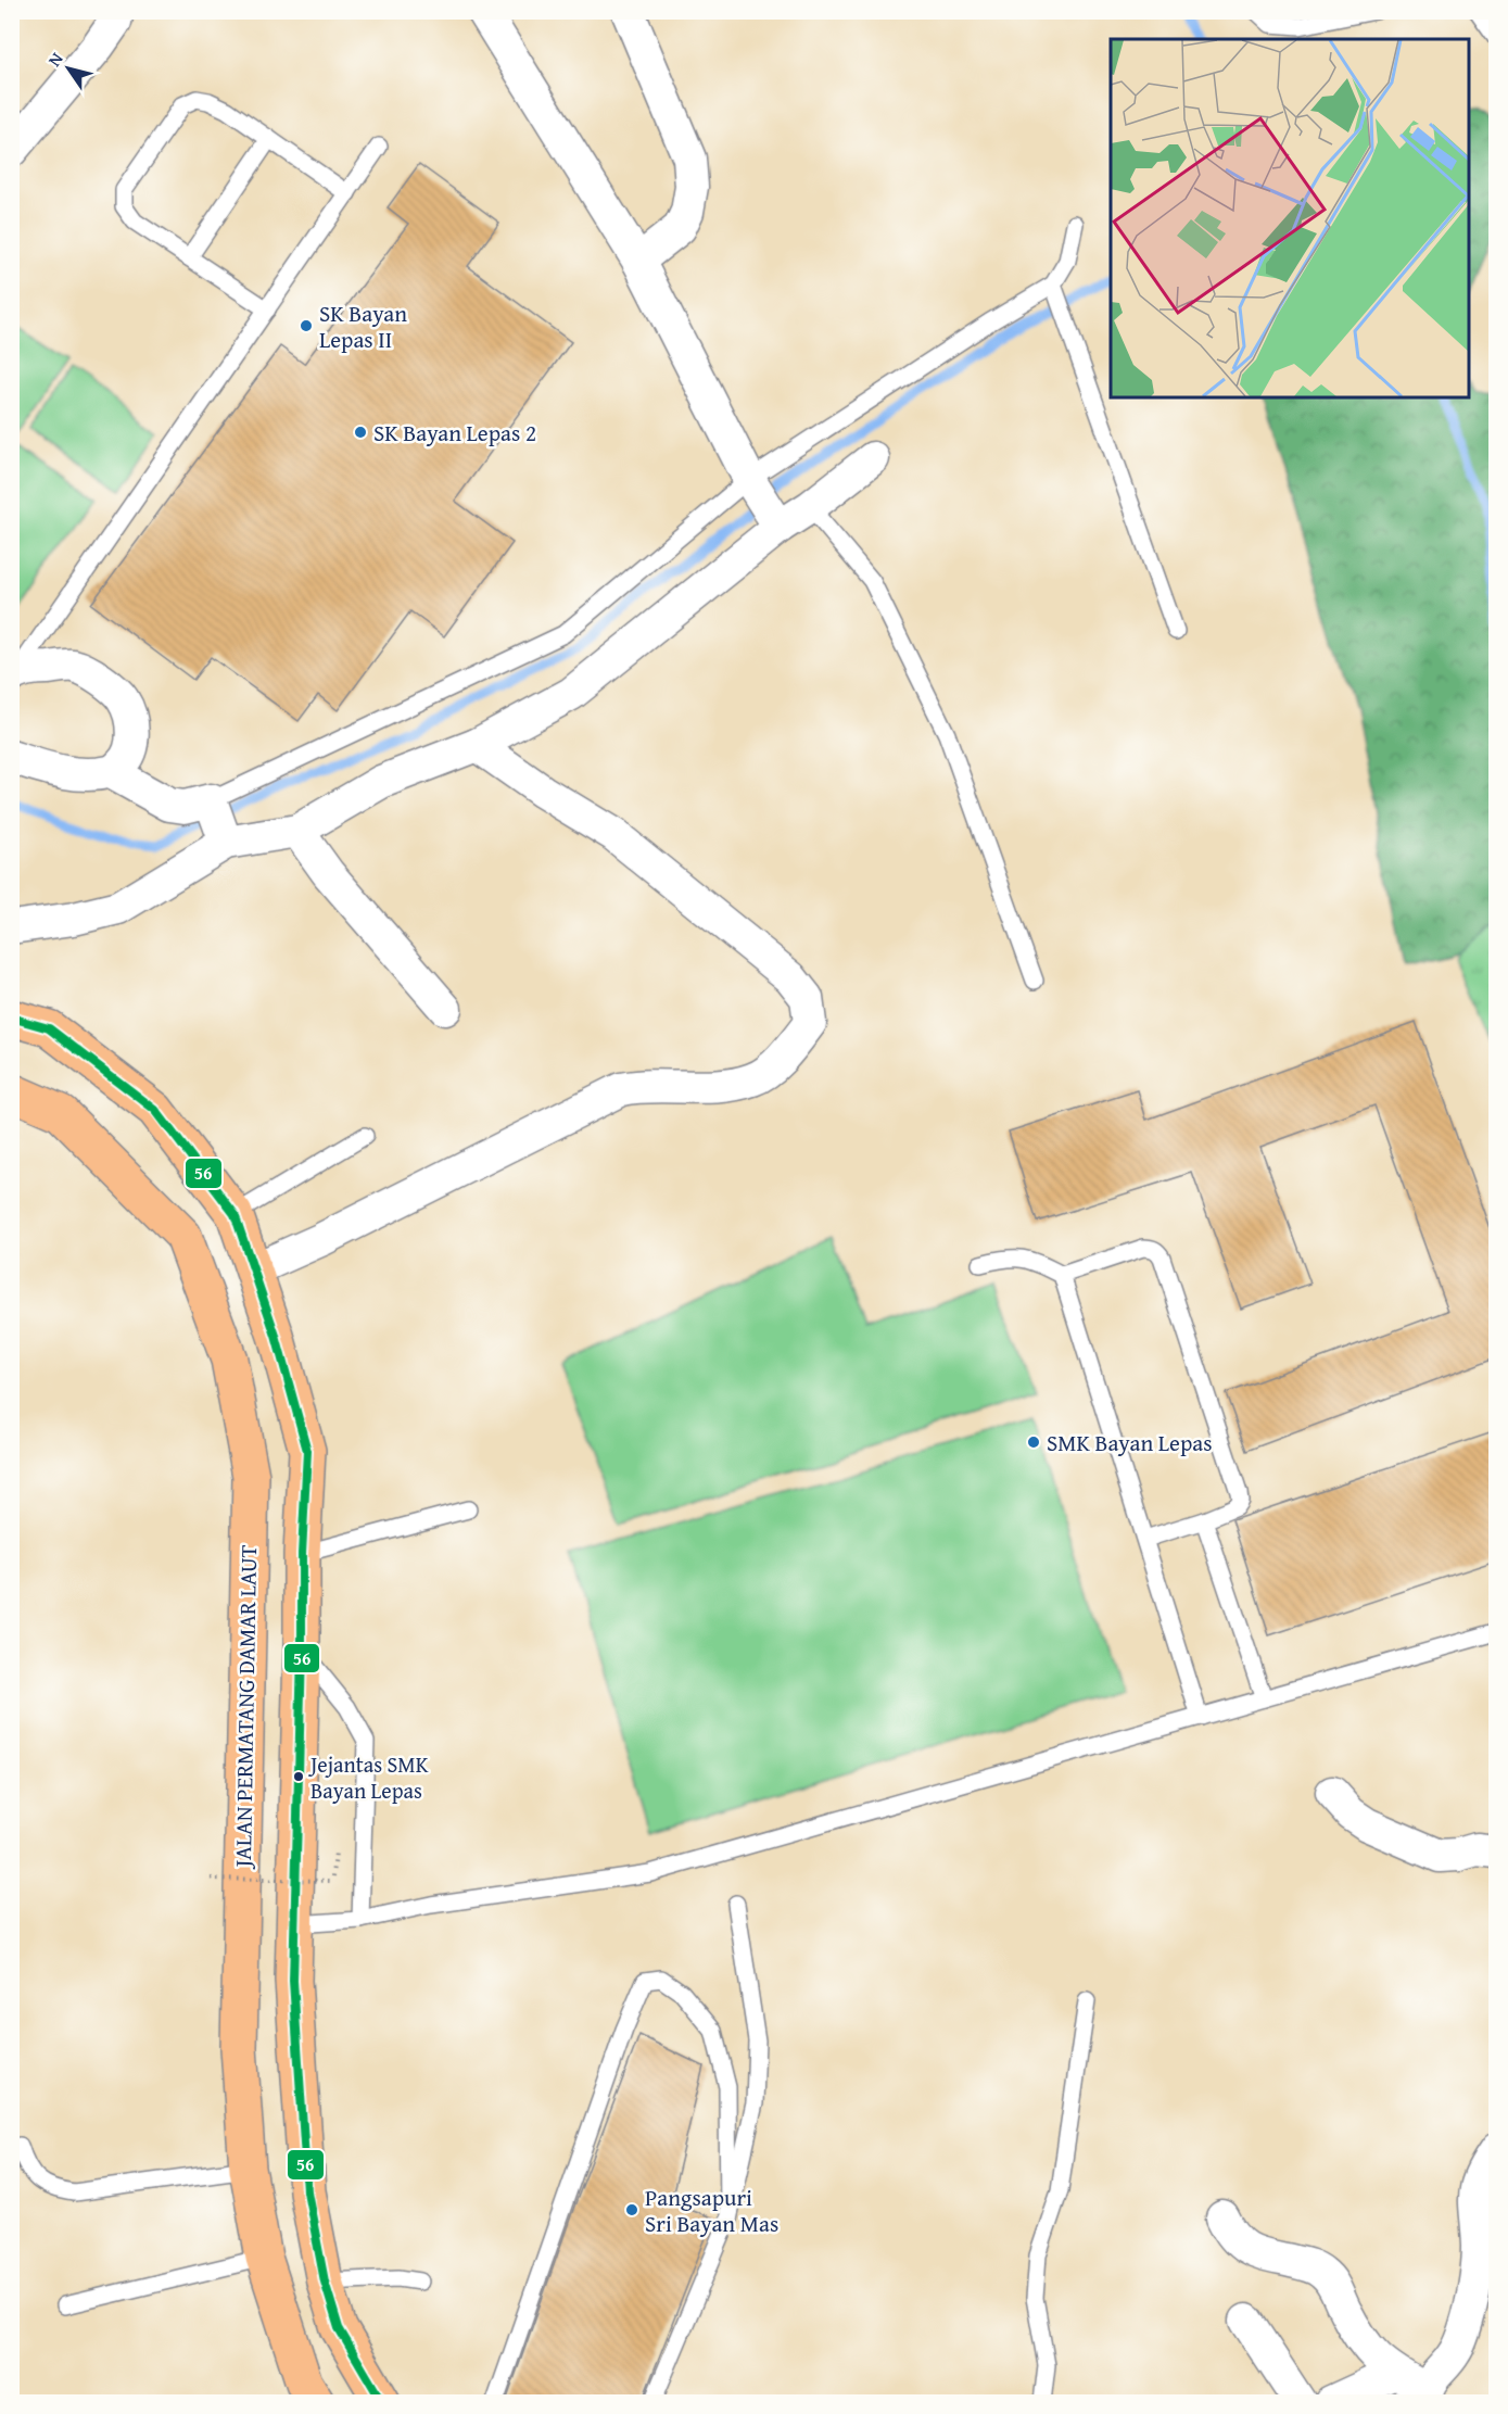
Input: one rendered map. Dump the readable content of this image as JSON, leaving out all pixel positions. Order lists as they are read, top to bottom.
{
  "streets": {
    "highway": ["JALAN PERMATANG DAMAR LAUT"]
  },
  "places": [
    "SK Bayan Lepas II",
    "SK Bayan Lepas 2",
    "SMK Bayan Lepas",
    "Jejantas SMK Bayan Lepas",
    "Pangsapuri Sri Bayan Mas"
  ],
  "lines": ["transit line 56"],
  "north": "top left"
}
